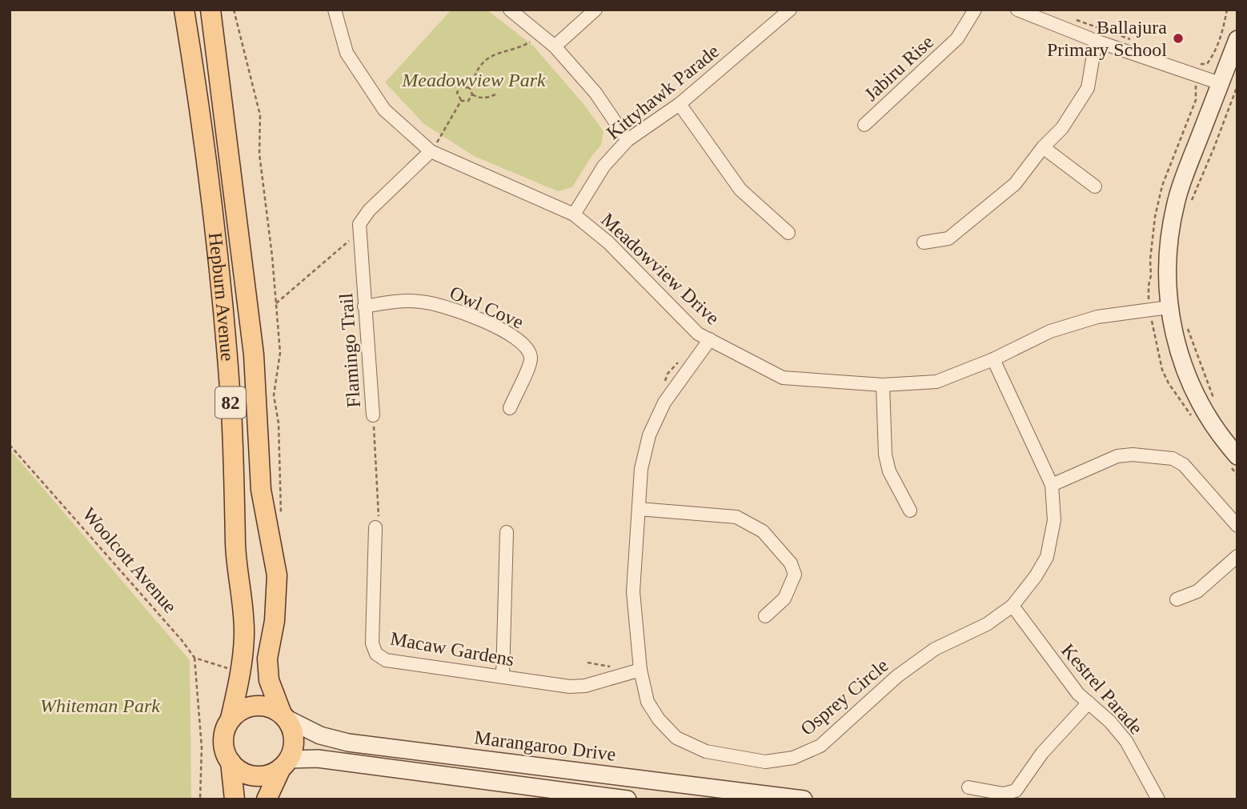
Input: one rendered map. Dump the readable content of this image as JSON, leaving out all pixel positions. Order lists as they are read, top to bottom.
{
  "streets": {
    "main road": ["Hepburn Avenue", "82", "Marangaroo Drive"],
    "street": [
      "Jabiru Rise",
      "Kittyhawk Parade",
      "Meadowview Drive",
      "Owl Cove",
      "Flamingo Trail",
      "Macaw Gardens",
      "Kestrel Parade",
      "Osprey Circle"
    ],
    "path": ["Woolcott Avenue"]
  },
  "crossings": [
    ["Kittyhawk Parade", "Meadowview Drive"],
    ["Meadowview Drive", "Osprey Circle"],
    ["Hepburn Avenue", "82"],
    ["Hepburn Avenue", "Marangaroo Drive"],
    ["Owl Cove", "Flamingo Trail"],
    ["Flamingo Trail", "Macaw Gardens"],
    ["82", "Marangaroo Drive"],
    ["Macaw Gardens", "Osprey Circle"],
    ["Kestrel Parade", "Osprey Circle"]
  ],
  "parks": ["Meadowview Park", "Whiteman Park"],
  "places": ["Ballajura Primary School"]
}
